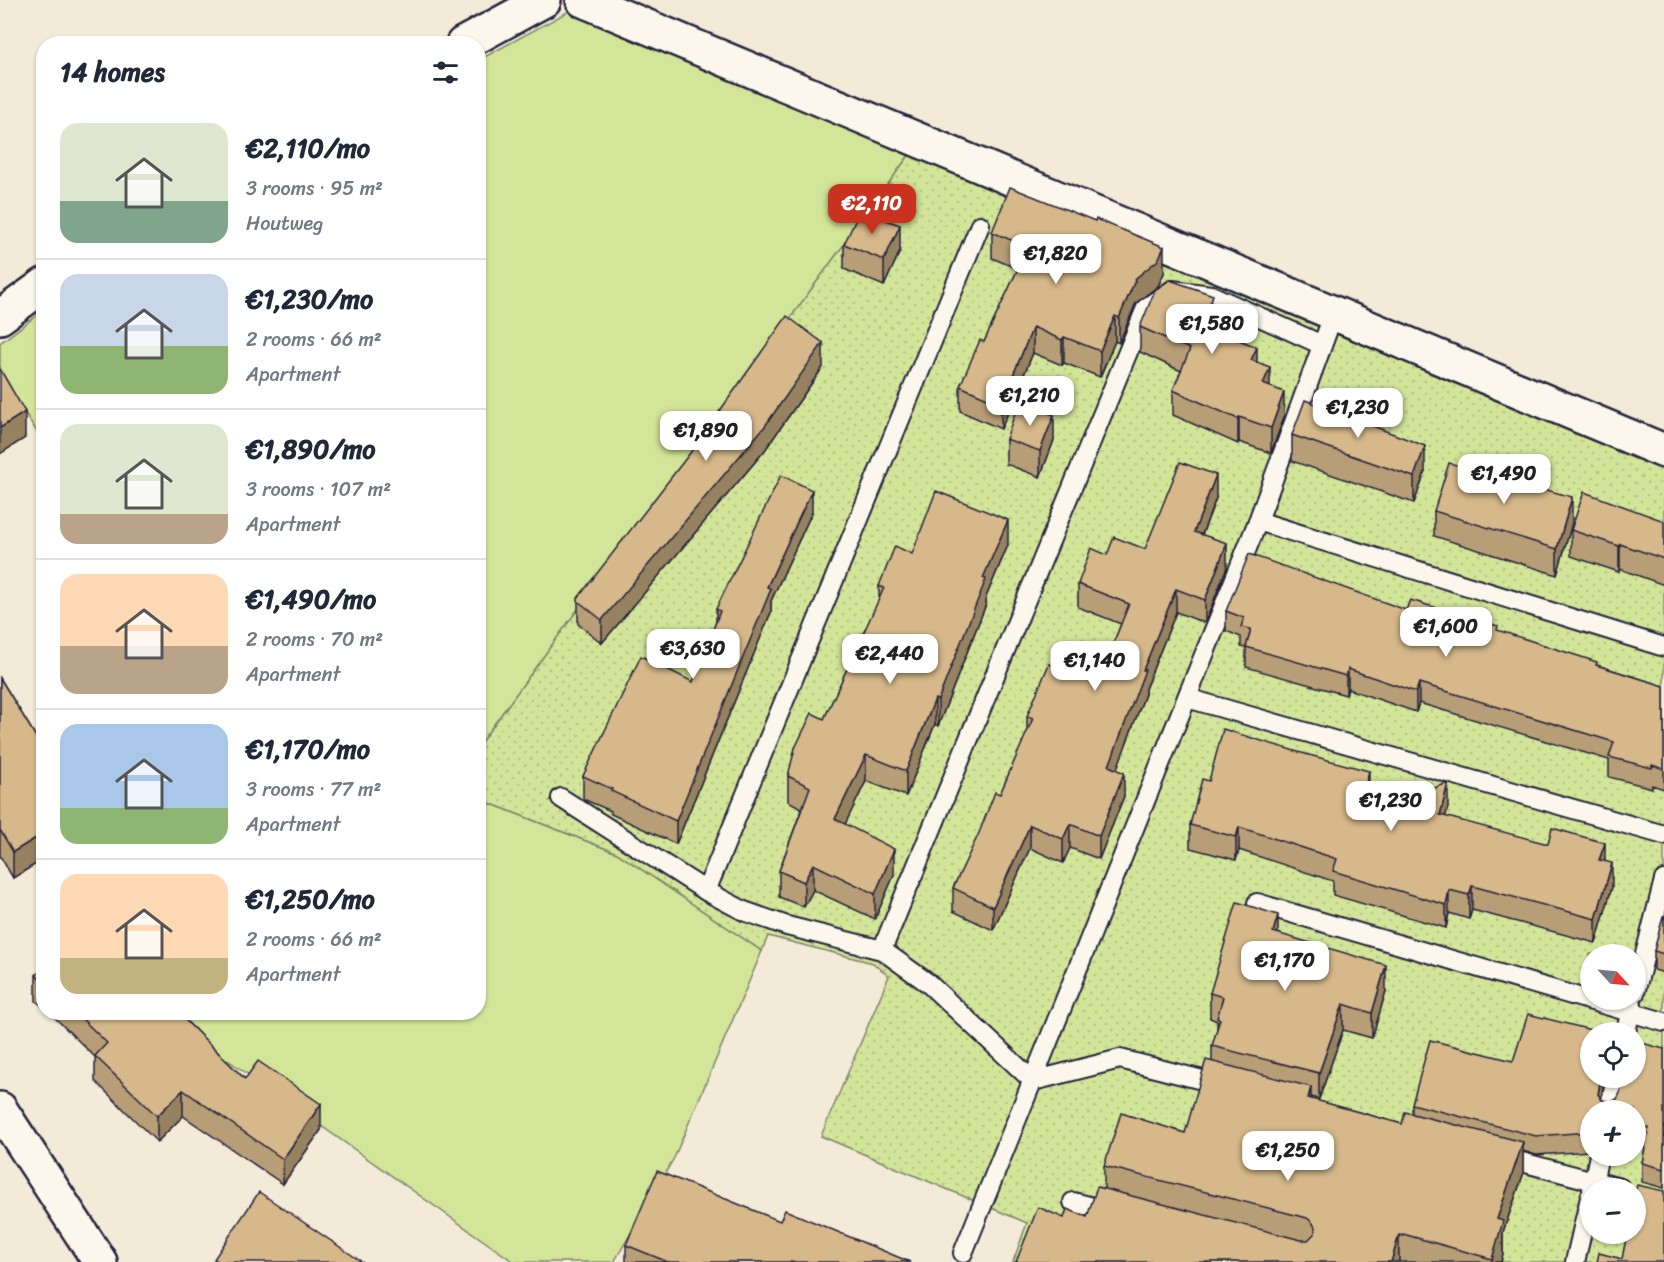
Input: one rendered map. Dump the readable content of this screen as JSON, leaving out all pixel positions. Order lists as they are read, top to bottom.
{
  "north": "bottom right",
  "page": {
    "heading": "14 homes",
    "list": [
      {
        "name": "€2,110/mo",
        "note": "3 rooms · 95 m² · Houtweg"
      },
      {
        "name": "€1,230/mo",
        "note": "2 rooms · 66 m² · Apartment"
      },
      {
        "name": "€1,890/mo",
        "note": "3 rooms · 107 m² · Apartment"
      },
      {
        "name": "€1,490/mo",
        "note": "2 rooms · 70 m² · Apartment"
      },
      {
        "name": "€1,170/mo",
        "note": "3 rooms · 77 m² · Apartment"
      },
      {
        "name": "€1,250/mo",
        "note": "2 rooms · 66 m² · Apartment"
      }
    ],
    "price": [
      "€2,110",
      "€1,820",
      "€1,580",
      "€1,210",
      "€1,230",
      "€1,890",
      "€1,490",
      "€1,600",
      "€3,630",
      "€2,440",
      "€1,140",
      "€1,230",
      "€1,170",
      "€1,250"
    ],
    "map_buttons": ["+", "−"]
  }
}
